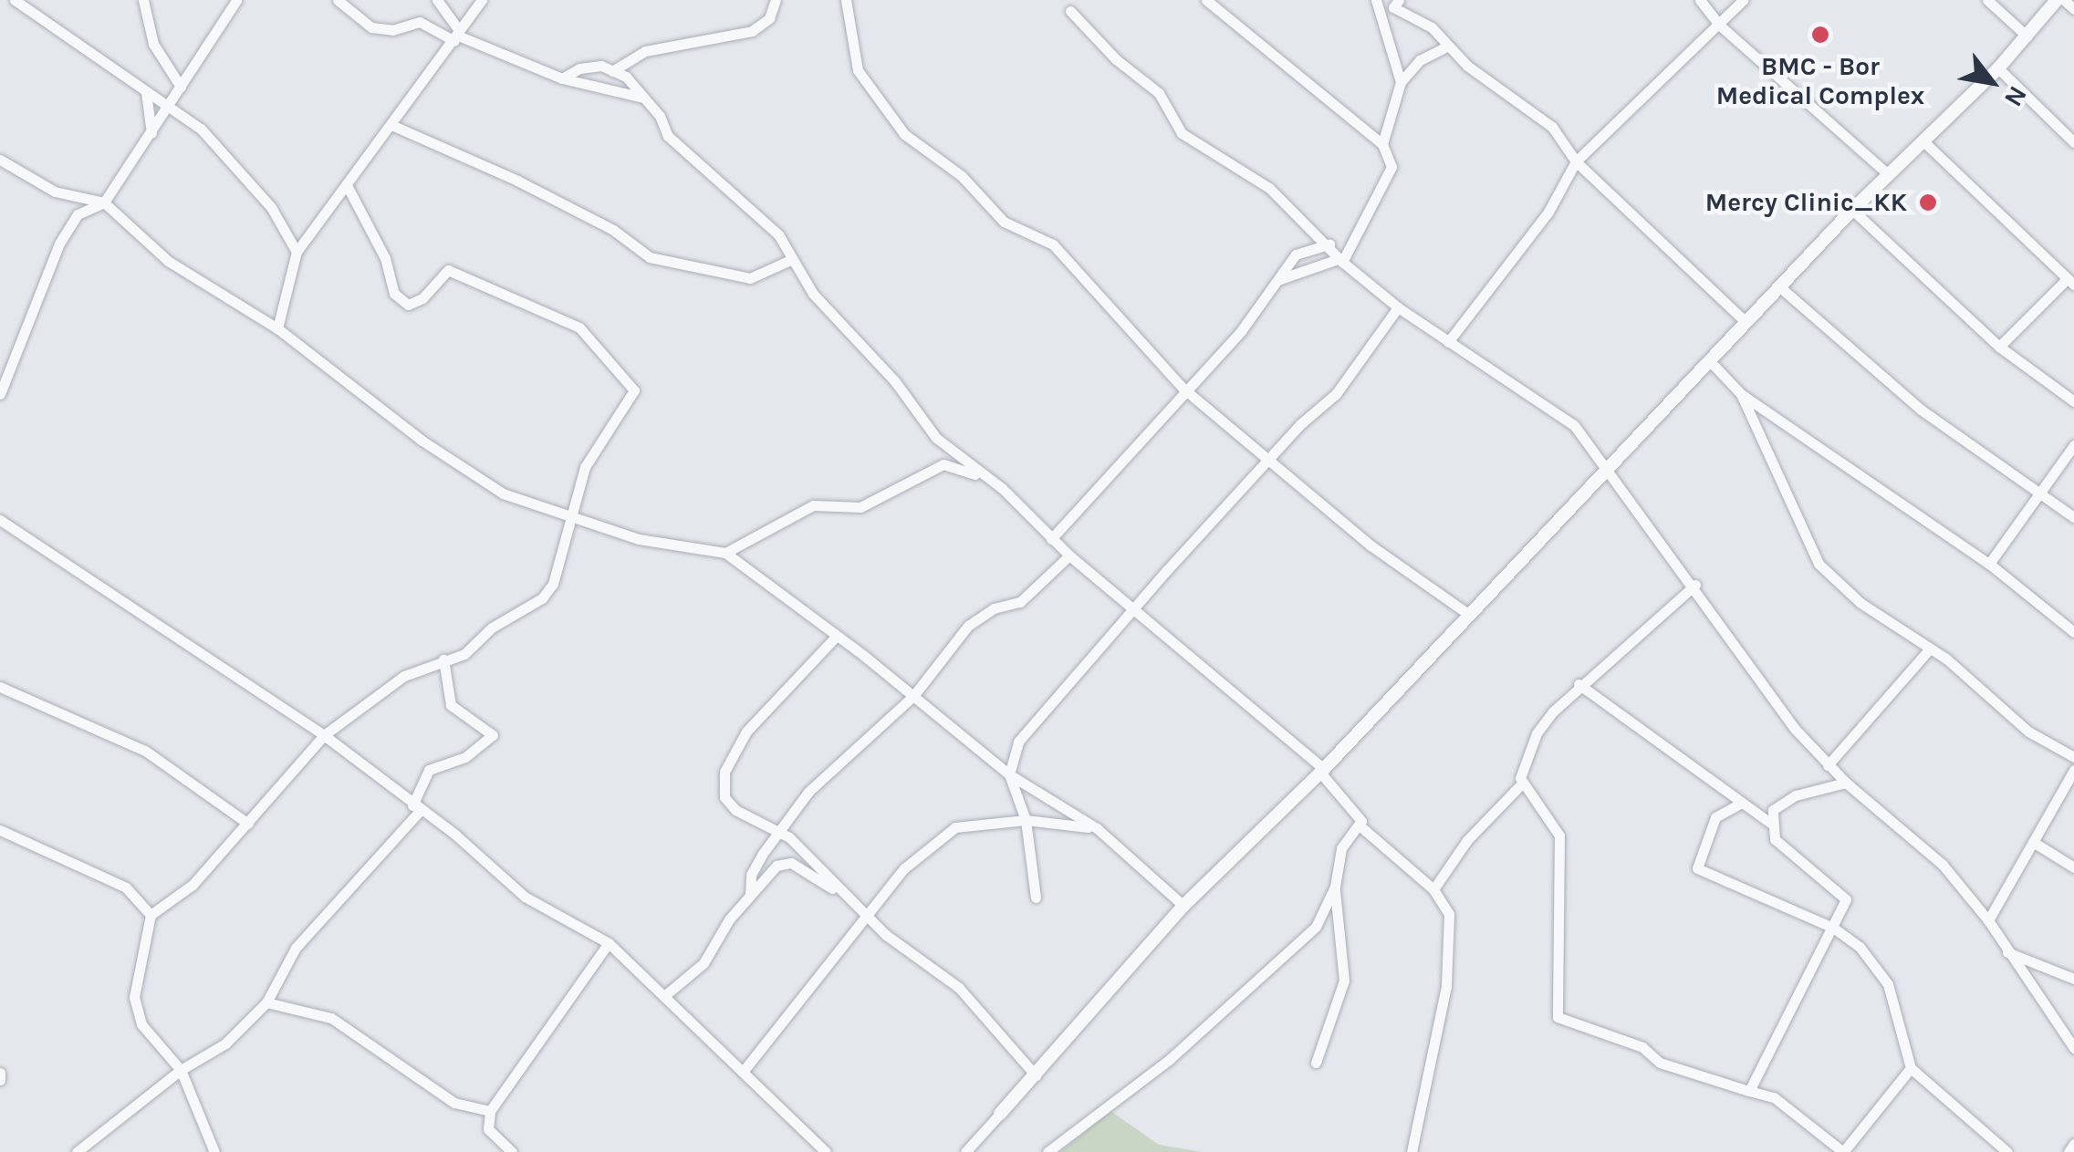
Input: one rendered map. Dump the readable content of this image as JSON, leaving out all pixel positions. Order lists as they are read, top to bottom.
{
  "places": ["BMC - Bor Medical Complex", "Mercy Clinic_KK"],
  "north": "bottom right"
}
